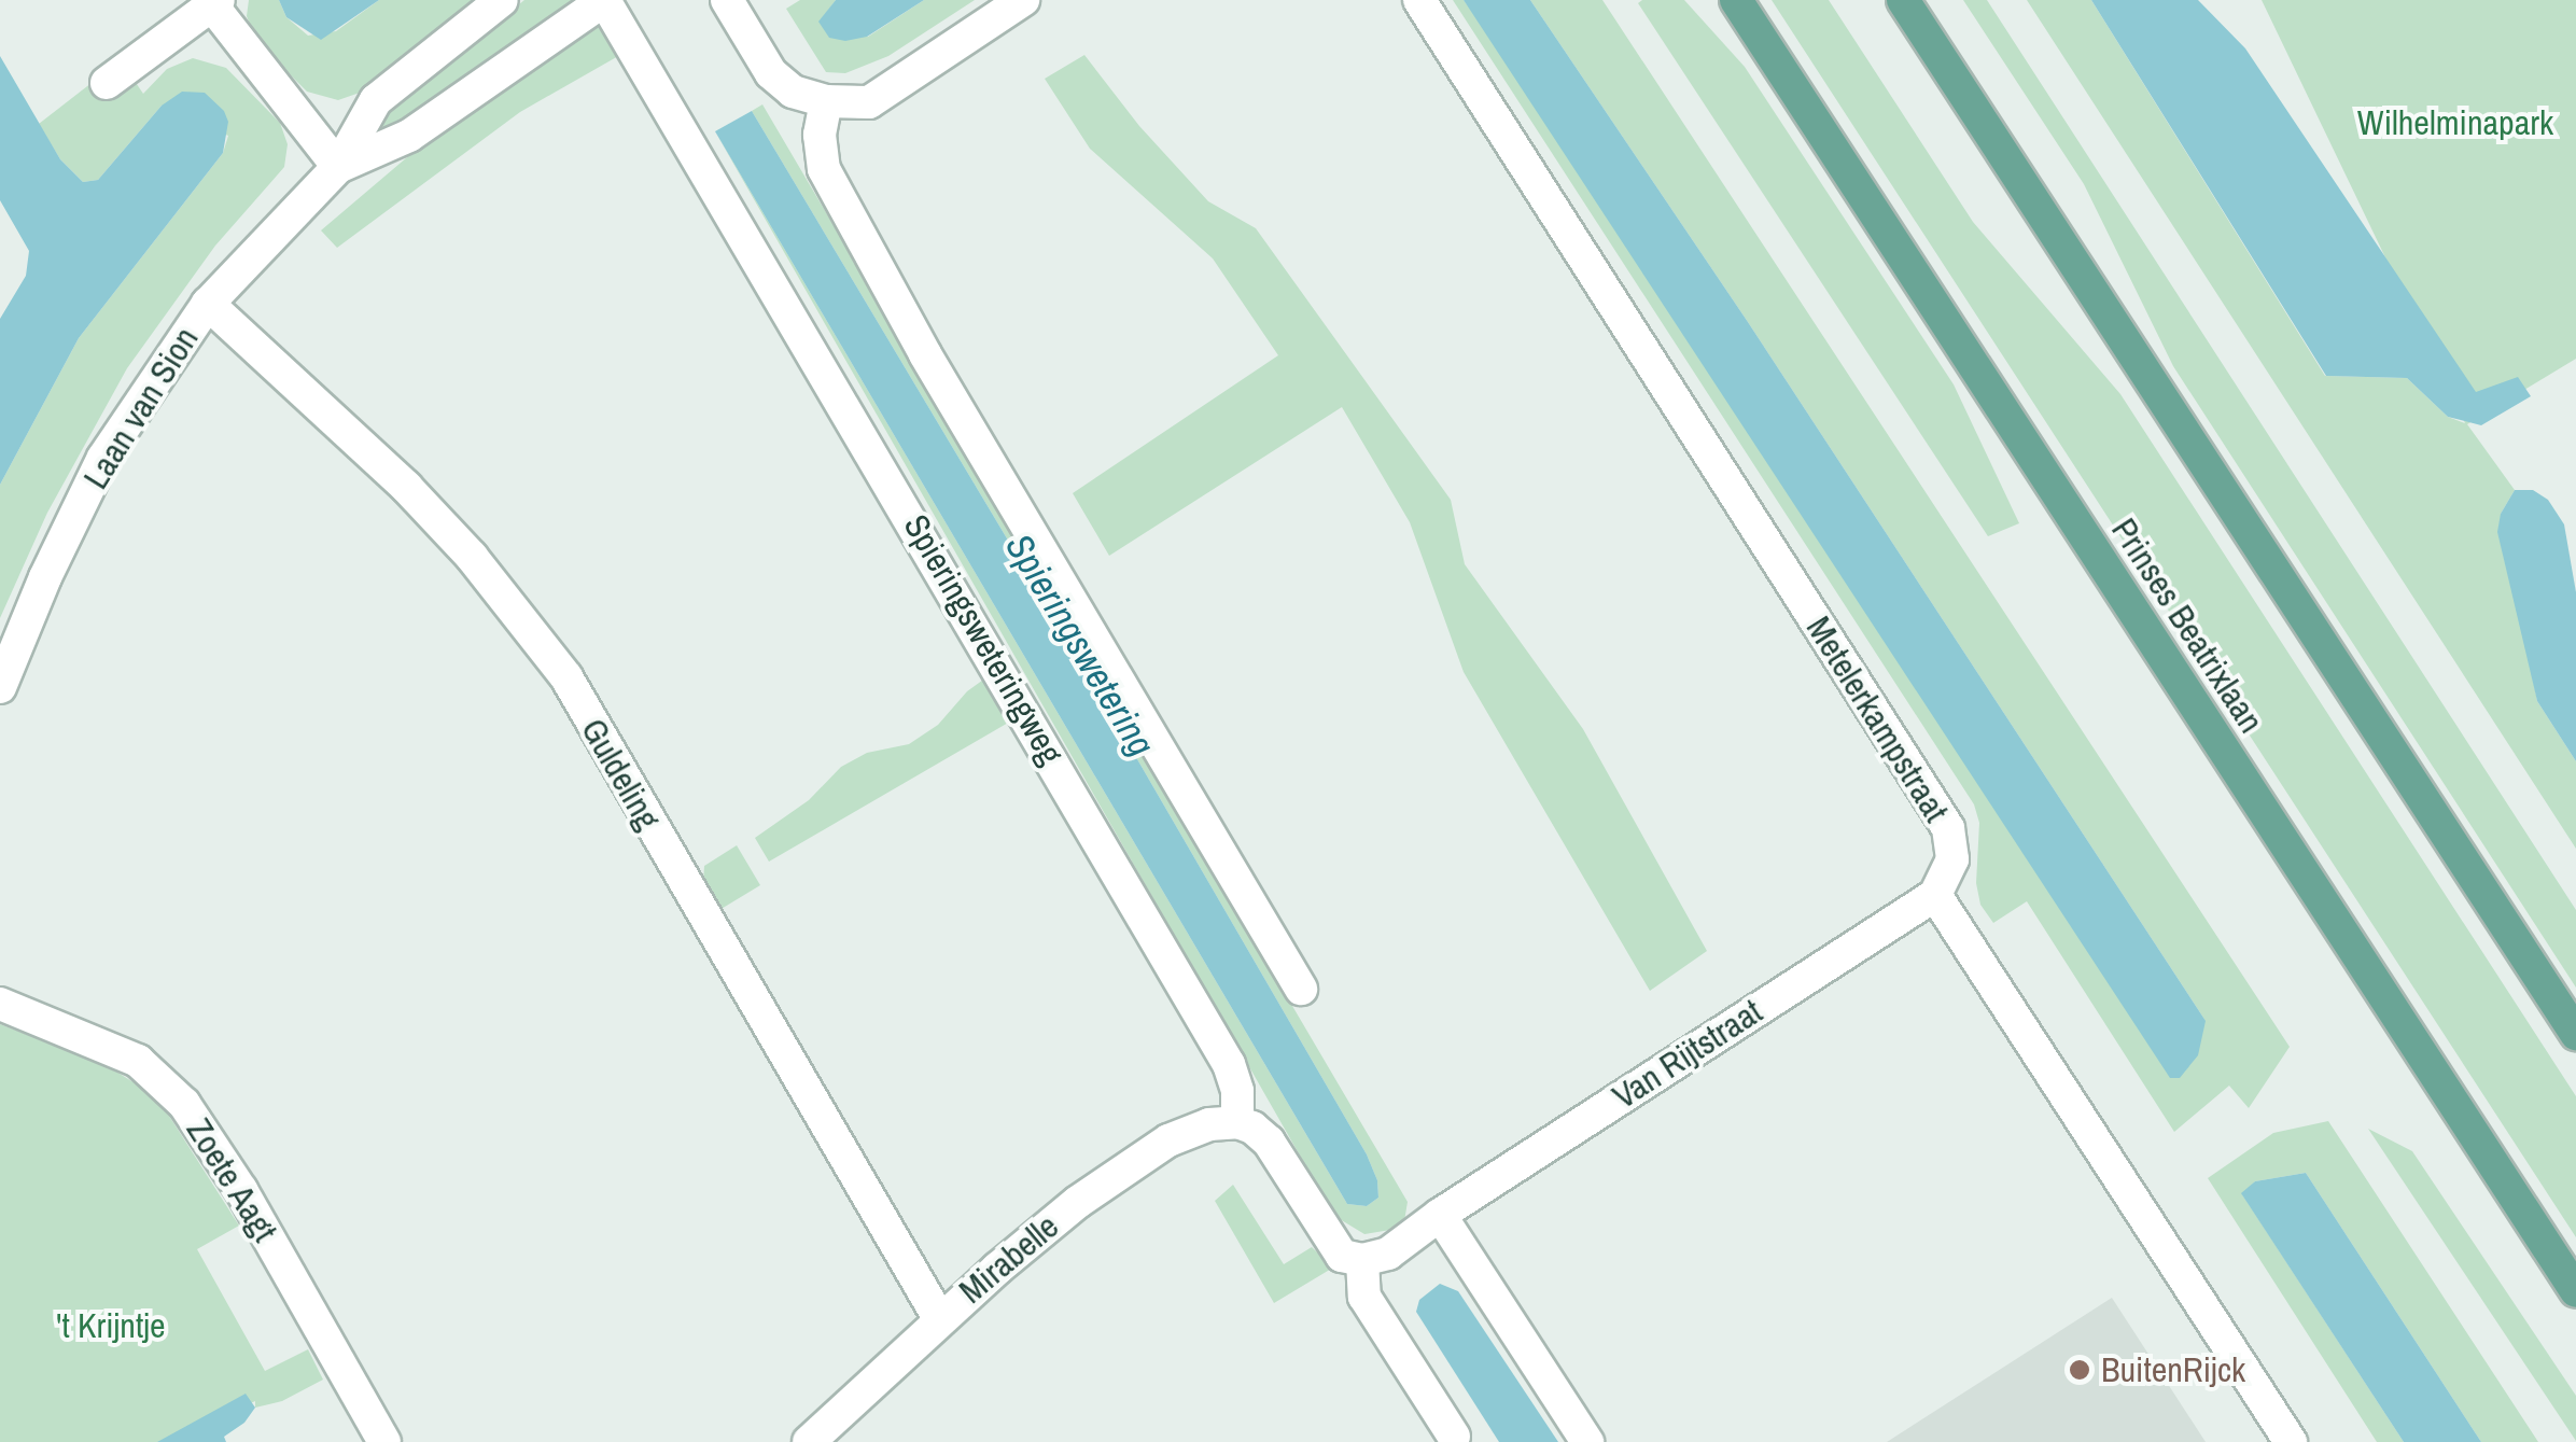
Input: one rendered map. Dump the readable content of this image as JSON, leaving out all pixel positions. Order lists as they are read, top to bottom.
{
  "streets": {
    "main road": ["Prinses Beatrixlaan"],
    "street": [
      "Laan van Sion",
      "Spieringsweteringweg",
      "Metelerkampstraat",
      "Guldeling",
      "Van Rijtstraat",
      "Zoete Aagt",
      "Mirabelle"
    ]
  },
  "crossings": [
    ["Laan van Sion", "Spieringsweteringweg"],
    ["Laan van Sion", "Guldeling"],
    ["Spieringsweteringweg", "Mirabelle"],
    ["Metelerkampstraat", "Van Rijtstraat"],
    ["Guldeling", "Mirabelle"]
  ],
  "water": ["Spieringswetering"],
  "parks": ["Wilhelminapark", "'t Krijntje"],
  "places": ["BuitenRijck"]
}
